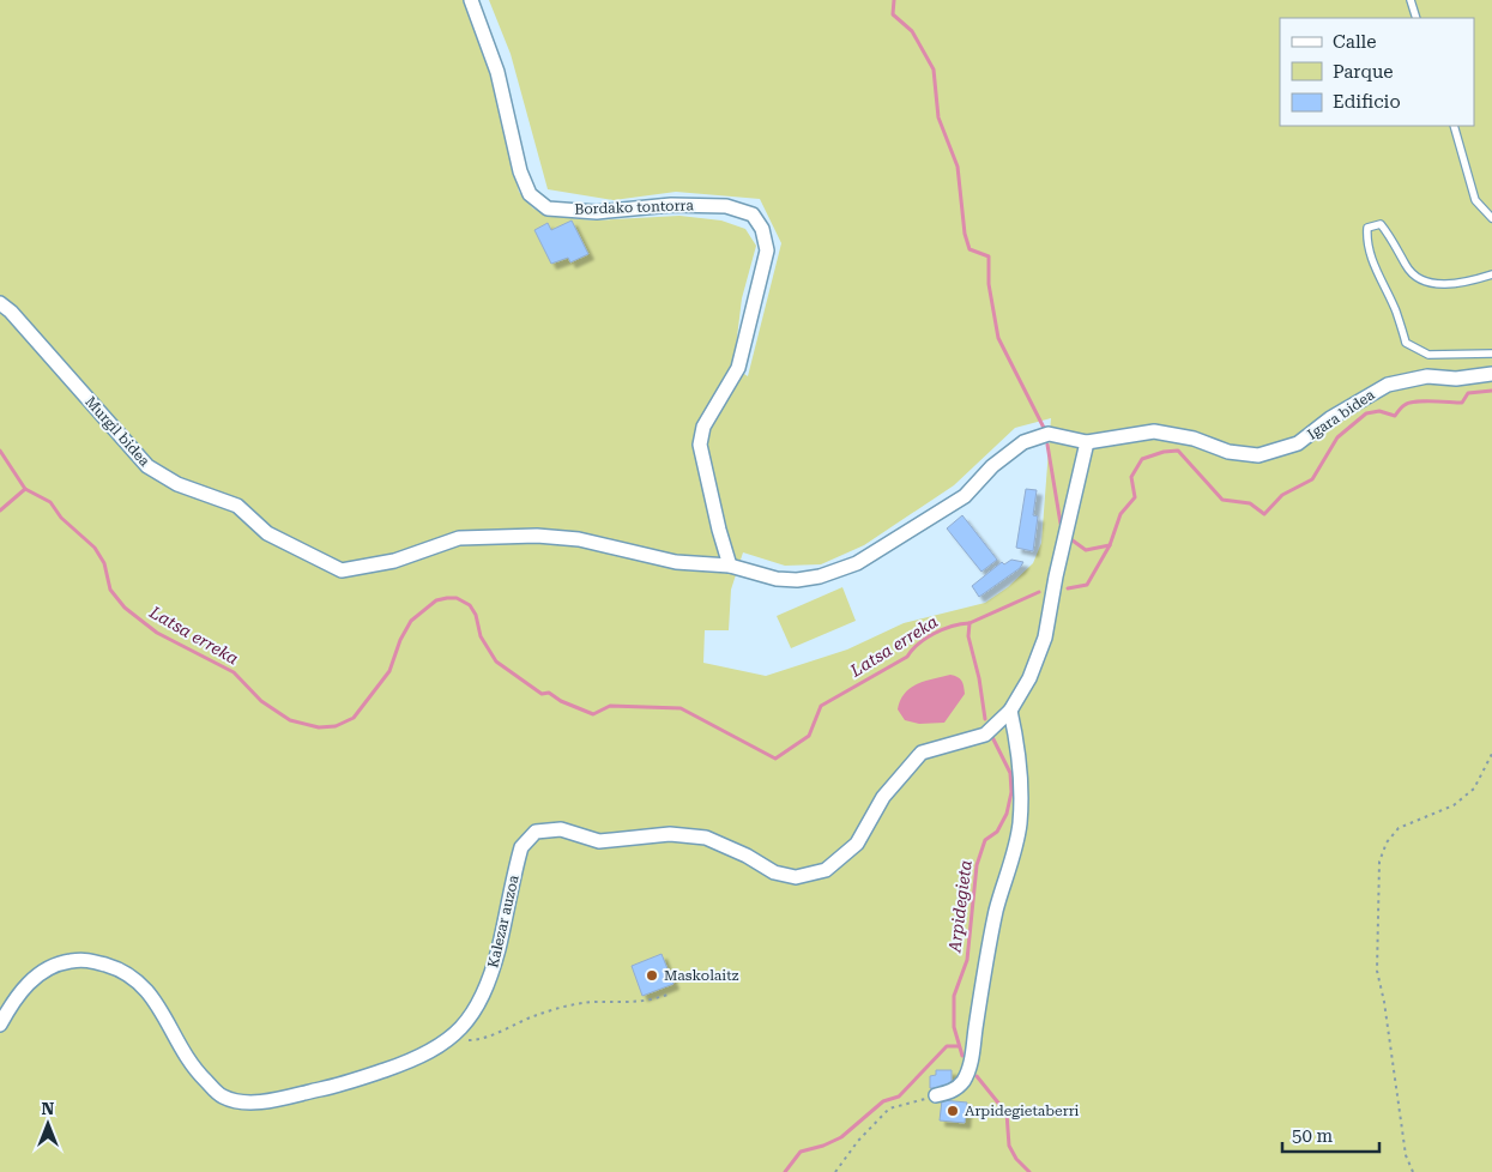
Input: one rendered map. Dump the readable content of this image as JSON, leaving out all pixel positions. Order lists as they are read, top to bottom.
{
  "streets": {
    "street": [
      "Bordako tontorra",
      "Igara bidea",
      "Murgil bidea",
      "Kalezar auzoa"
    ]
  },
  "crossings": [
    ["Bordako tontorra", "Murgil bidea"],
    ["Igara bidea", "Murgil bidea"],
    ["Igara bidea", "Kalezar auzoa"],
    ["Murgil bidea", "Kalezar auzoa"]
  ],
  "water": ["Latsa erreka", "Arpidegieta"],
  "places": ["Maskolaitz", "Arpidegietaberri"],
  "legend": ["Calle", "Parque", "Edificio"],
  "scale_bar": "50 m",
  "north": "top"
}
